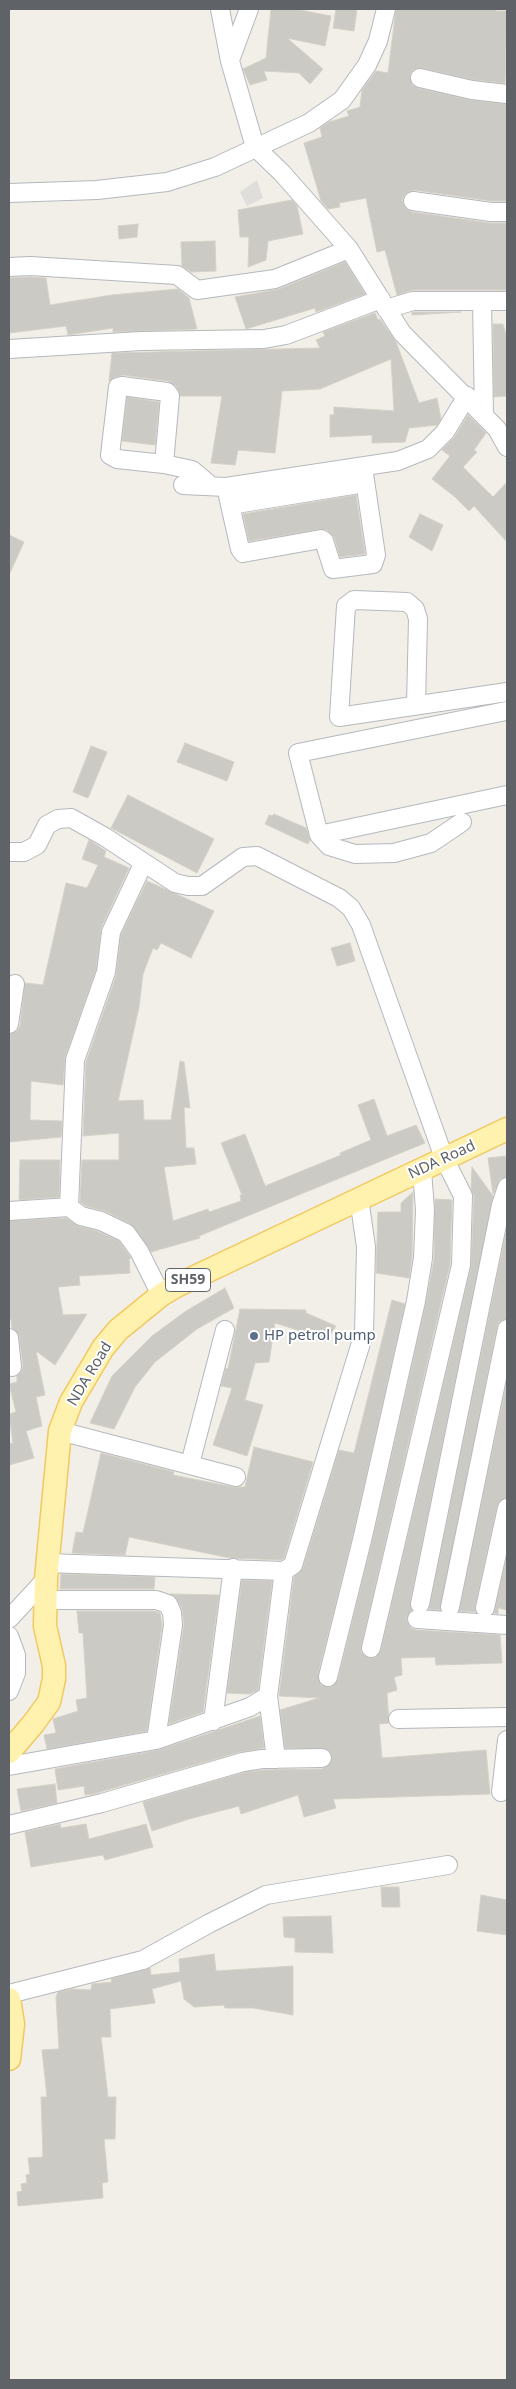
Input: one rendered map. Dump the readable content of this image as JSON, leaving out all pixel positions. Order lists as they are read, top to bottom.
{
  "streets": {
    "main road": ["NDA Road", "SH59"]
  },
  "places": ["HP petrol pump"]
}
